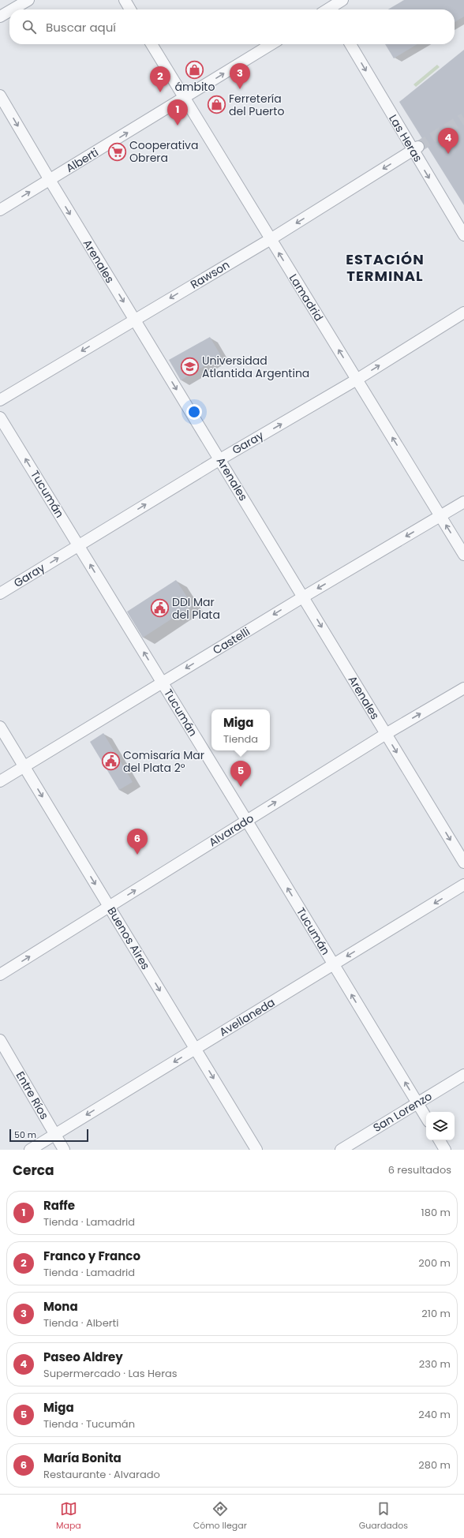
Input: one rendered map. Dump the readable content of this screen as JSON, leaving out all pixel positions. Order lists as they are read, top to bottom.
{
  "streets": {
    "street": [
      "Las Heras",
      "Alberti",
      "Arenales",
      "Rawson",
      "Lamadrid",
      "Garay",
      "Tucumán",
      "Castelli",
      "Alvarado",
      "Buenos Aires",
      "Avellaneda",
      "Entre Ríos",
      "San Lorenzo"
    ]
  },
  "crossings": [
    ["Las Heras", "Rawson"],
    ["Alberti", "Arenales"],
    ["Alberti", "Lamadrid"],
    ["Arenales", "Rawson"],
    ["Arenales", "Garay"],
    ["Arenales", "Castelli"],
    ["Arenales", "Alvarado"],
    ["Rawson", "Lamadrid"],
    ["Lamadrid", "Garay"],
    ["Lamadrid", "Castelli"],
    ["Garay", "Tucumán"],
    ["Tucumán", "Castelli"],
    ["Tucumán", "Alvarado"],
    ["Tucumán", "Avellaneda"],
    ["Tucumán", "San Lorenzo"],
    ["Castelli", "Buenos Aires"],
    ["Alvarado", "Buenos Aires"],
    ["Buenos Aires", "Avellaneda"],
    ["Avellaneda", "Entre Ríos"]
  ],
  "one_way": [
    "Las Heras",
    "Alberti",
    "Arenales",
    "Rawson",
    "Lamadrid",
    "Garay",
    "Tucumán",
    "Castelli",
    "Alvarado",
    "Buenos Aires",
    "Avellaneda"
  ],
  "districts": ["ESTACIÓN TERMINAL"],
  "places": {
    "shop": ["ámbito", "Ferretería del Puerto"],
    "supermarket": ["Cooperativa Obrera"],
    "school or university": ["Universidad Atlantida Argentina"],
    "public building": ["DDI Mar del Plata", "Comisaría Mar del Plata 2°"]
  },
  "scale_bar": "50 m",
  "page": {
    "search": "Buscar aquí",
    "pins": [
      "3",
      "2",
      "1",
      "4",
      "5",
      "6"
    ],
    "popup": ["Miga", "Tienda"],
    "scale": "50 m",
    "heading": ["Cerca", "6 resultados"],
    "list": [
      {
        "mark": "1",
        "name": "Raffe",
        "note": "Tienda · Lamadrid",
        "value": "180 m"
      },
      {
        "mark": "2",
        "name": "Franco y Franco",
        "note": "Tienda · Lamadrid",
        "value": "200 m"
      },
      {
        "mark": "3",
        "name": "Mona",
        "note": "Tienda · Alberti",
        "value": "210 m"
      },
      {
        "mark": "4",
        "name": "Paseo Aldrey",
        "note": "Supermercado · Las Heras",
        "value": "230 m"
      },
      {
        "mark": "5",
        "name": "Miga",
        "note": "Tienda · Tucumán",
        "value": "240 m"
      },
      {
        "mark": "6",
        "name": "María Bonita",
        "note": "Restaurante · Alvarado",
        "value": "280 m"
      }
    ],
    "nav": ["Mapa", "Cómo llegar", "Guardados"]
  }
}
